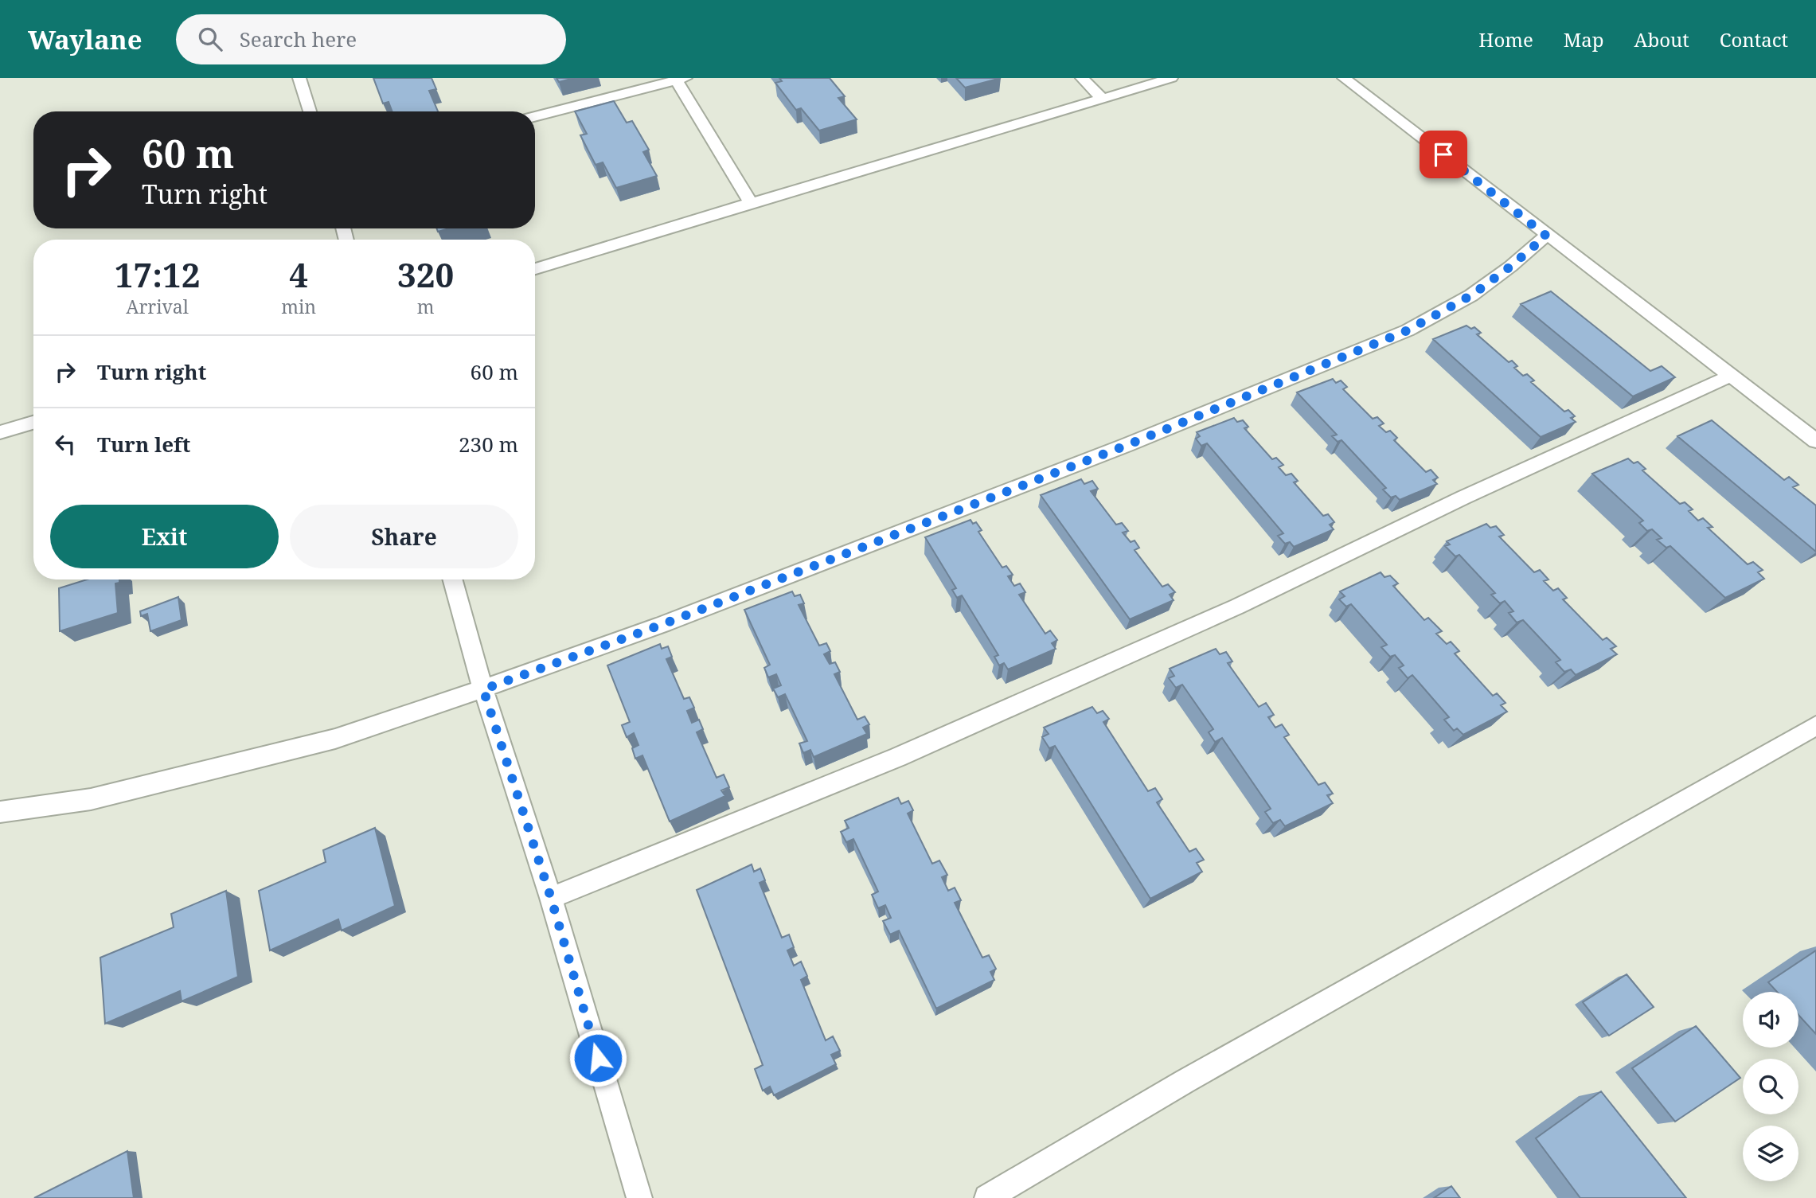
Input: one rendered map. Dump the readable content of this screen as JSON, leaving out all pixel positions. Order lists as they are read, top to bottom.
{
  "page": {
    "header": "Waylane",
    "search": "Search here",
    "nav": [
      "Home",
      "Map",
      "About",
      "Contact"
    ],
    "turn": ["60 m", "Turn right"],
    "eta": [
      "17:12",
      "Arrival",
      "4",
      "min",
      "320",
      "m"
    ],
    "list": [
      {
        "name": "Turn right",
        "value": "60 m"
      },
      {
        "name": "Turn left",
        "value": "230 m"
      }
    ],
    "buttons": ["Exit", "Share"]
  }
}
